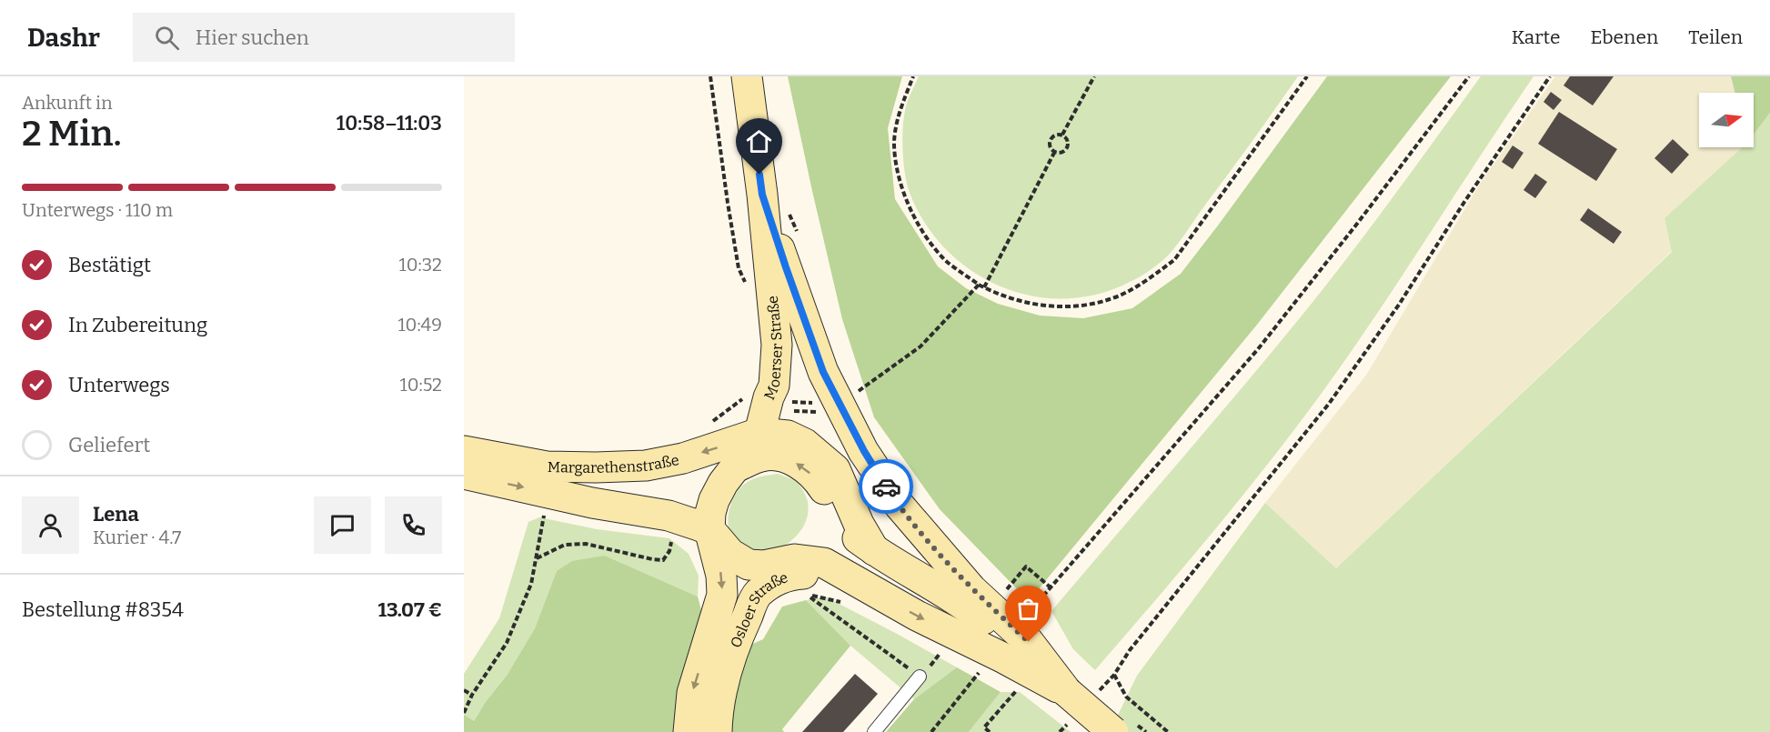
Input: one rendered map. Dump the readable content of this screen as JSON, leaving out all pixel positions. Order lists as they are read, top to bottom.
{
  "streets": {
    "main road": ["Moerser Straße", "Margarethenstraße", "Osloer Straße"]
  },
  "crossings": [
    ["Moerser Straße", "Margarethenstraße"],
    ["Moerser Straße", "Osloer Straße"],
    ["Margarethenstraße", "Osloer Straße"]
  ],
  "one_way": ["Osloer Straße"],
  "north": "right",
  "page": {
    "header": "Dashr",
    "search": "Hier suchen",
    "nav": ["Karte", "Ebenen", "Teilen"],
    "heading": ["2 Min.", "Ankunft in", "10:58–11:03"],
    "panel": [
      "Lena",
      "Kurier · 4.7",
      "Bestellung #8354",
      "13.07 €"
    ],
    "bar": "Unterwegs · 110 m",
    "list": [
      ["Bestätigt", "10:32"],
      ["In Zubereitung", "10:49"],
      ["Unterwegs", "10:52"],
      "Geliefert"
    ]
  }
}
